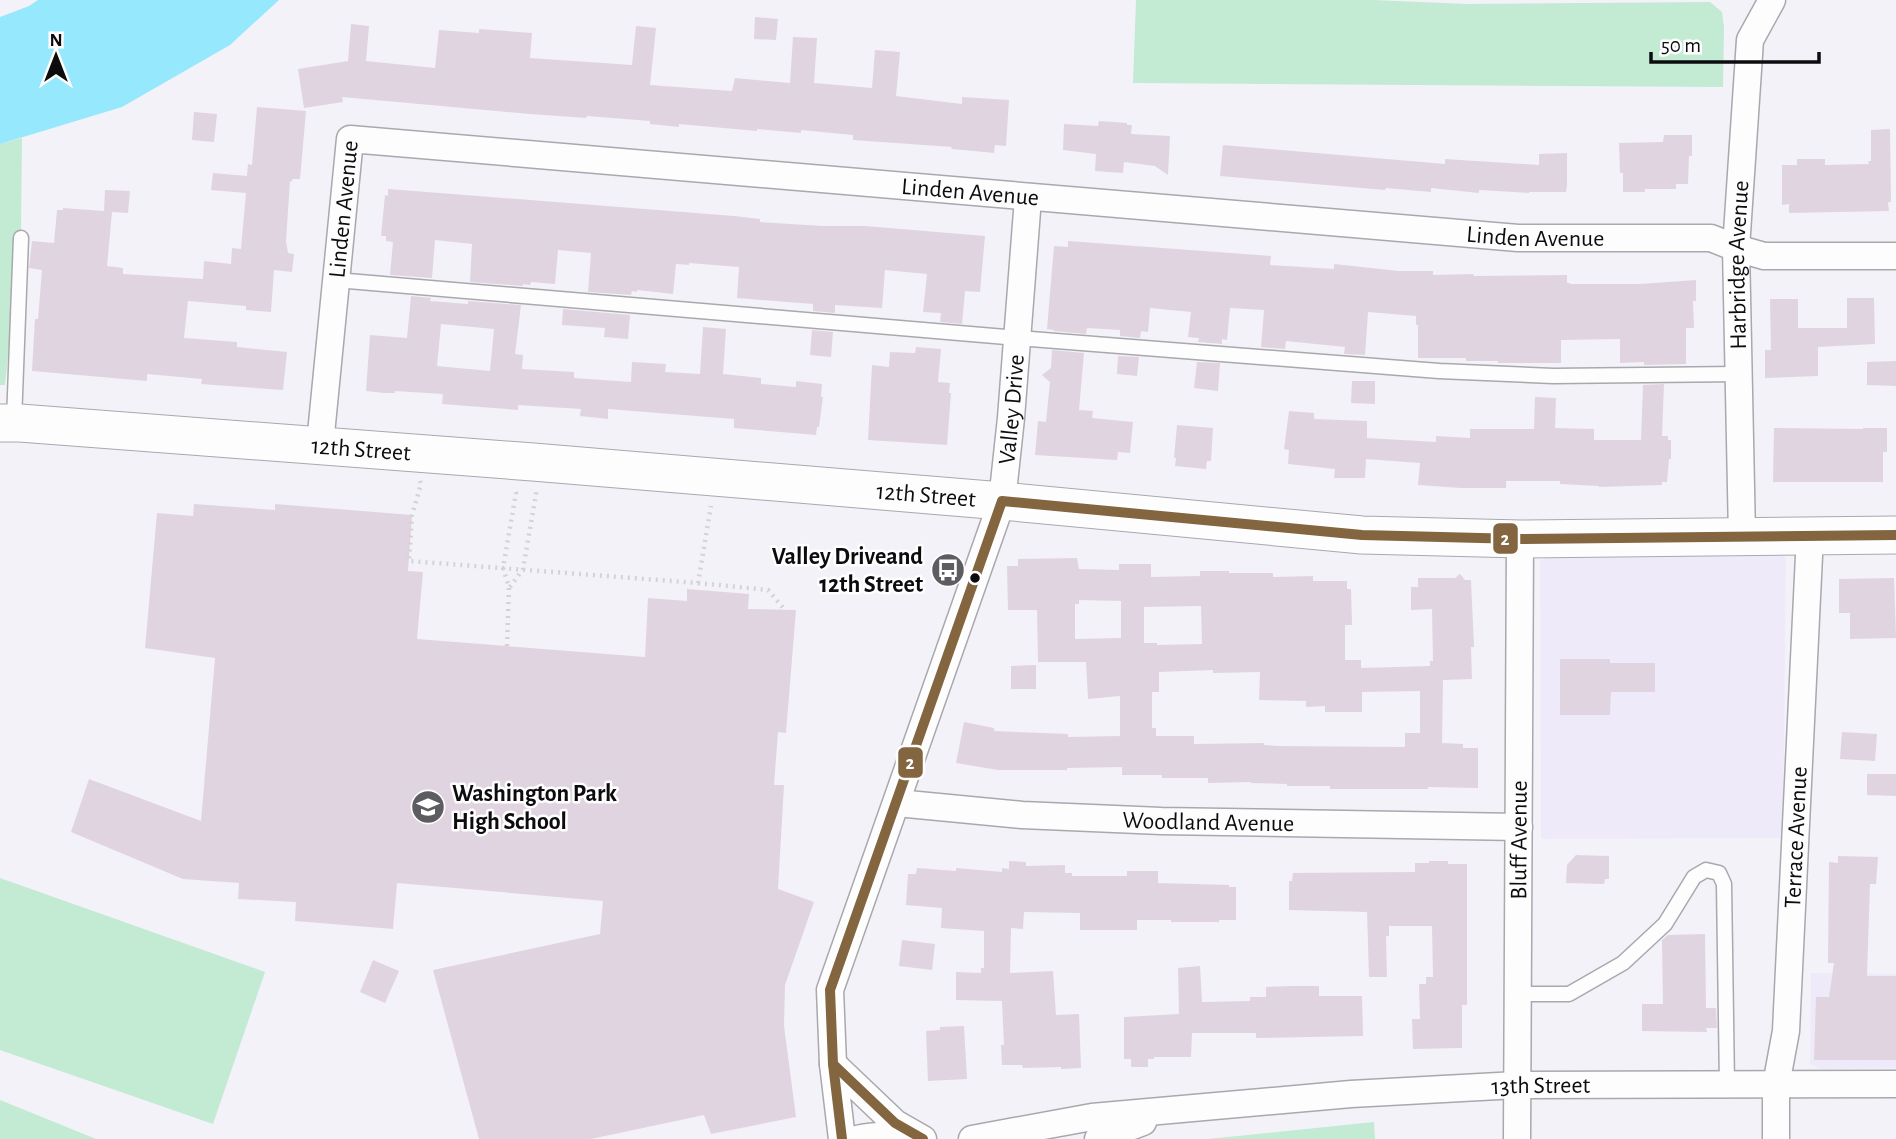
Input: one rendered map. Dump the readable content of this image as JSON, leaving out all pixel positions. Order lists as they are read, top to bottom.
{
  "streets": {
    "street": [
      "Linden Avenue",
      "Harbridge Avenue",
      "Valley Drive",
      "12th Street",
      "Woodland Avenue",
      "Terrace Avenue",
      "Bluff Avenue",
      "13th Street"
    ]
  },
  "crossings": [
    ["Linden Avenue", "Harbridge Avenue"],
    ["Linden Avenue", "Valley Drive"],
    ["Linden Avenue", "12th Street"],
    ["Harbridge Avenue", "12th Street"],
    ["Valley Drive", "12th Street"],
    ["Valley Drive", "Woodland Avenue"],
    ["12th Street", "Terrace Avenue"],
    ["12th Street", "Bluff Avenue"],
    ["Woodland Avenue", "Bluff Avenue"],
    ["Terrace Avenue", "13th Street"],
    ["Bluff Avenue", "13th Street"]
  ],
  "places": {
    "bus stop": ["Valley Driveand 12th Street"],
    "school or university": ["Washington Park High School"]
  },
  "lines": ["transit line 2"],
  "scale_bar": "50 m",
  "north": "top"
}
